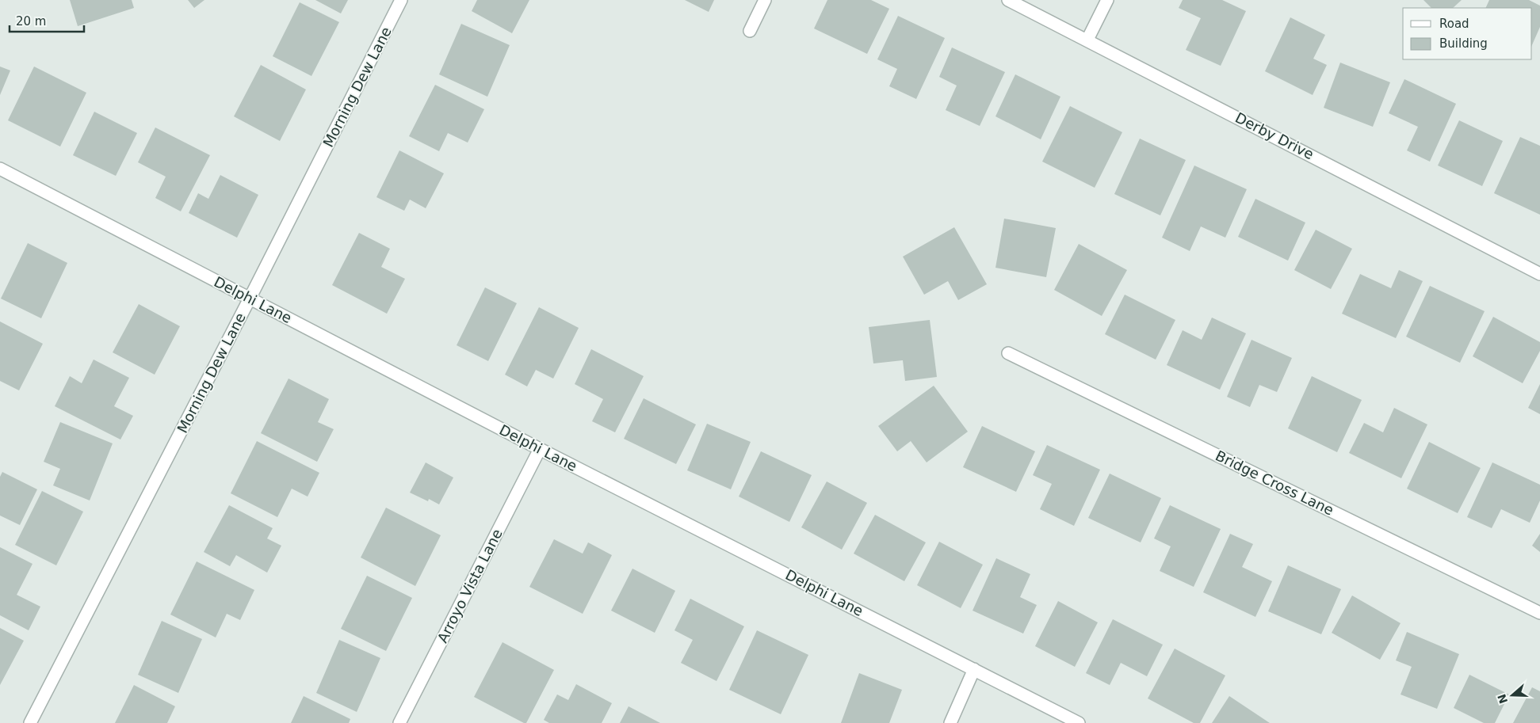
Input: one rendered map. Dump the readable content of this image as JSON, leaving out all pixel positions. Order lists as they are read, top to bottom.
{
  "streets": {
    "street": [
      "Morning Dew Lane",
      "Derby Drive",
      "Delphi Lane",
      "Bridge Cross Lane",
      "Arroyo Vista Lane"
    ]
  },
  "crossings": [
    ["Morning Dew Lane", "Delphi Lane"],
    ["Delphi Lane", "Arroyo Vista Lane"]
  ],
  "legend": ["Road", "Building"],
  "scale_bar": "20 m",
  "north": "left"
}
